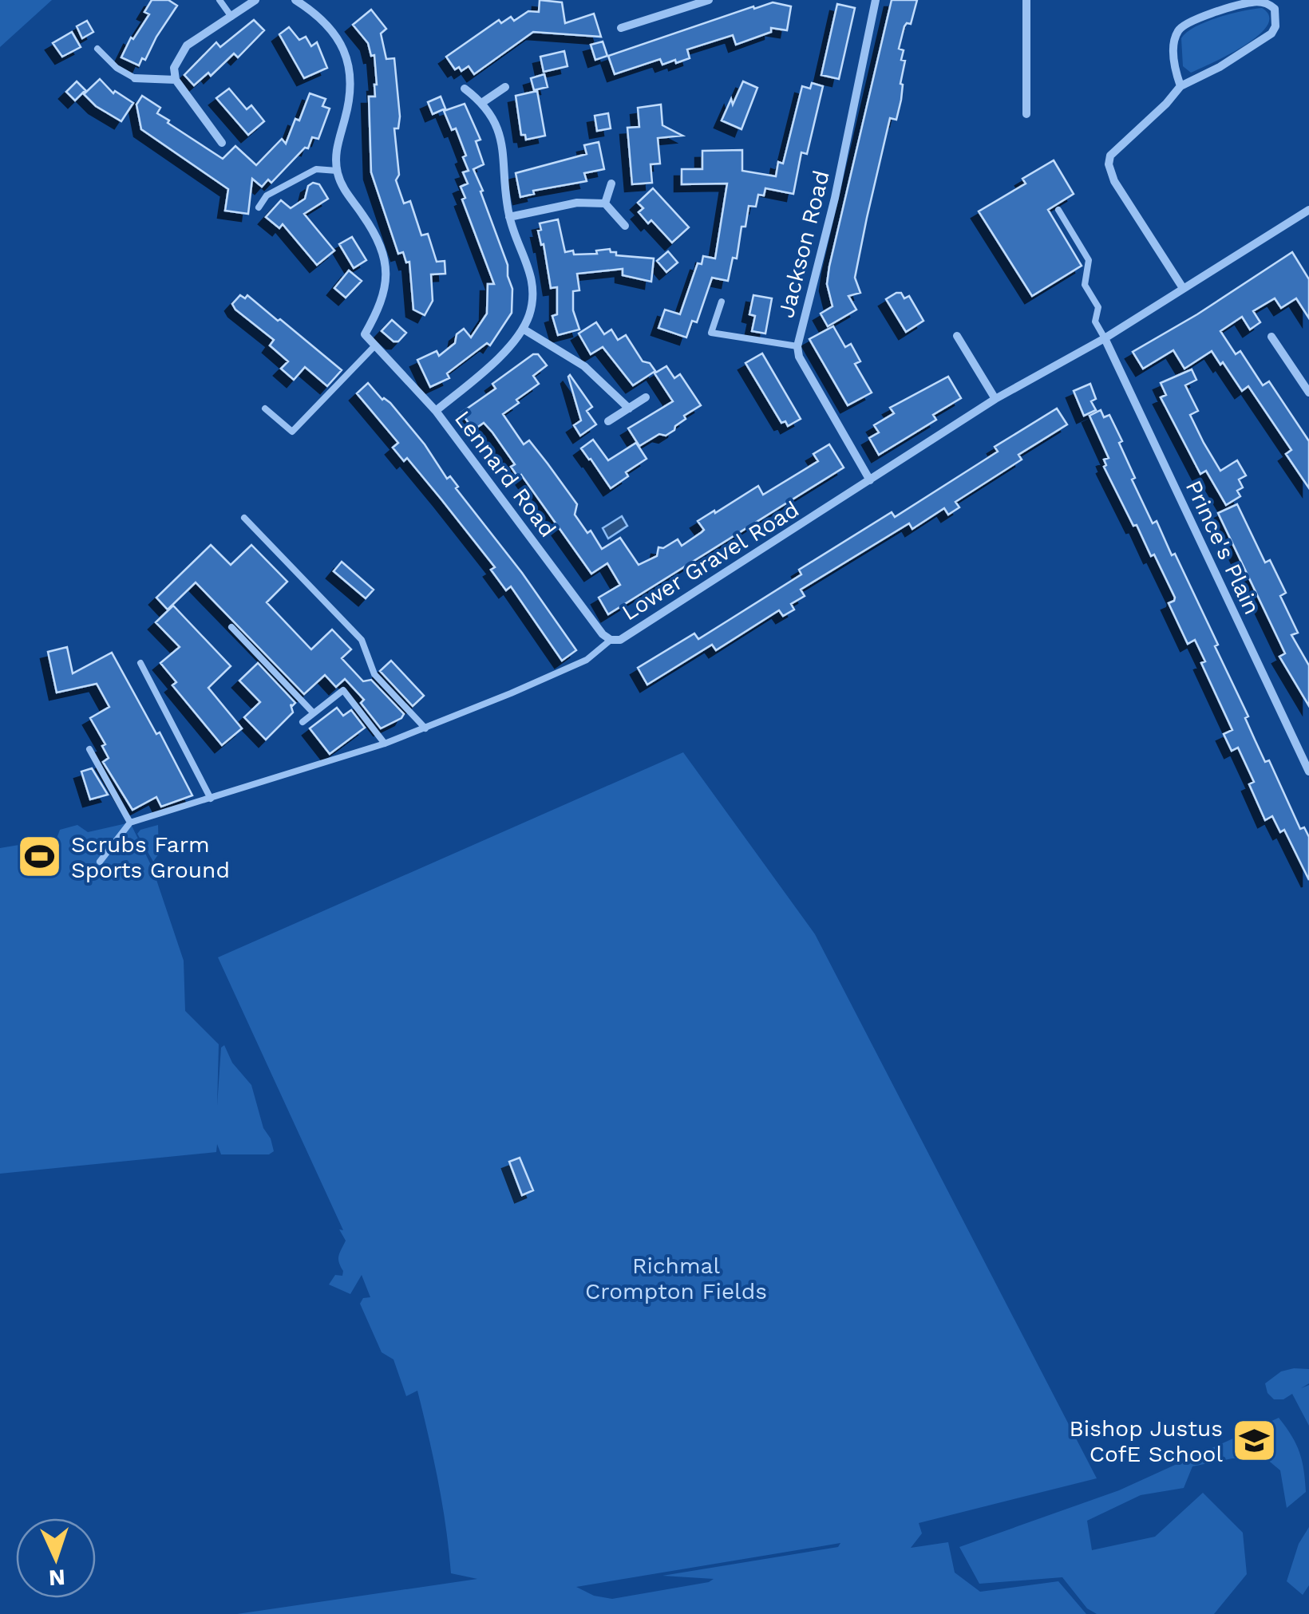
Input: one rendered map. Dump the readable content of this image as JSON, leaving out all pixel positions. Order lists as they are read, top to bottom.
{
  "streets": {
    "street": [
      "Jackson Road",
      "Lennard Road",
      "Prince's Plain",
      "Lower Gravel Road"
    ]
  },
  "crossings": [
    ["Jackson Road", "Lower Gravel Road"],
    ["Lennard Road", "Lower Gravel Road"],
    ["Prince's Plain", "Lower Gravel Road"]
  ],
  "parks": ["Richmal Crompton Fields"],
  "places": {
    "sports": ["Scrubs Farm Sports Ground"],
    "school or university": ["Bishop Justus CofE School"]
  },
  "north": "bottom"
}
